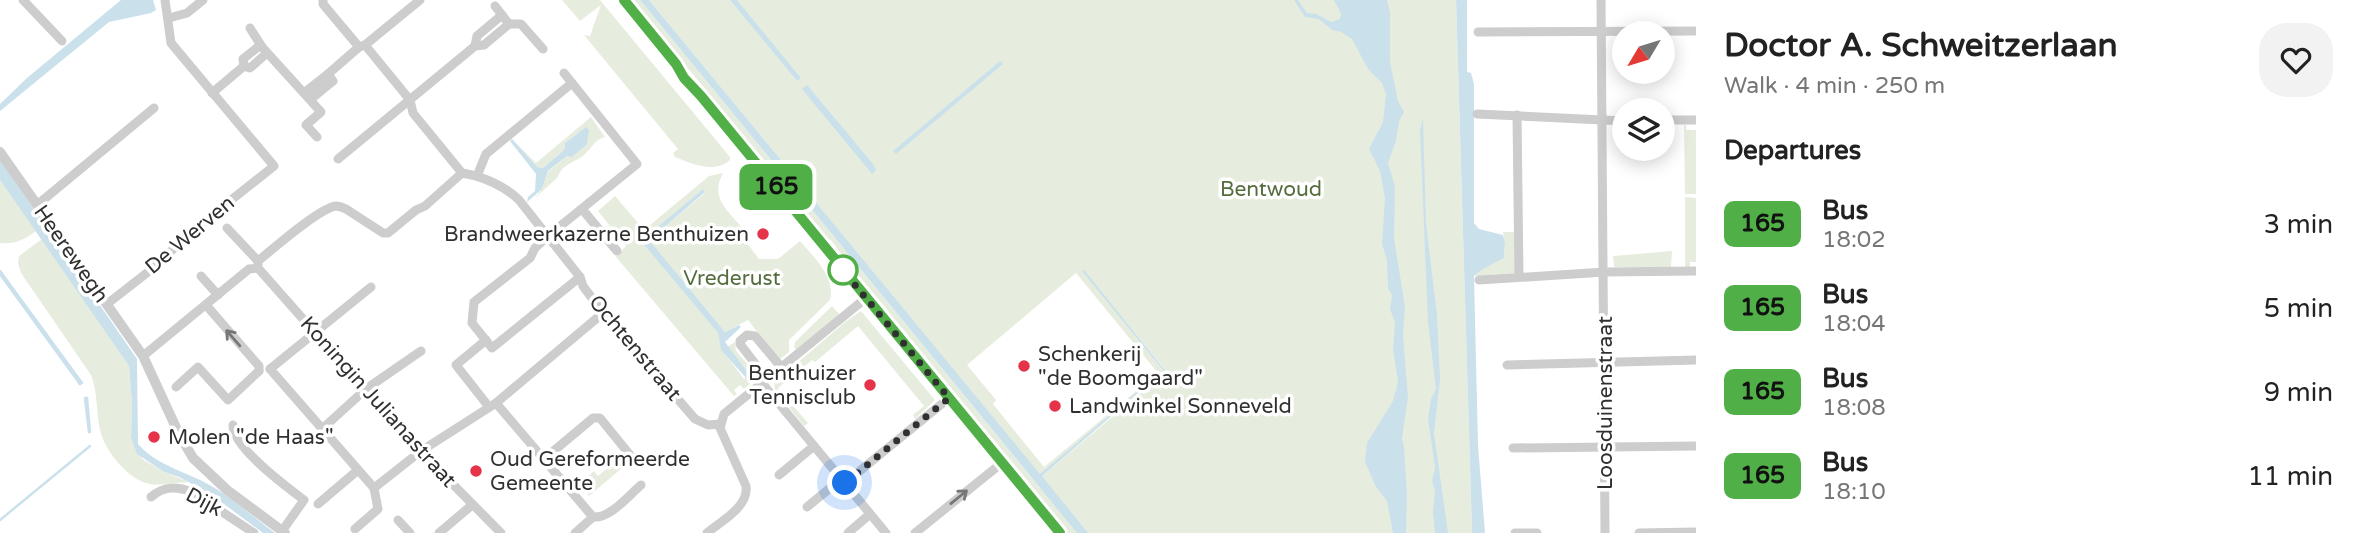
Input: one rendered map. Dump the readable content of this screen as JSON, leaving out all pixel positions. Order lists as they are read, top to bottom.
{
  "streets": {
    "street": [
      "De Werven",
      "Heerewegh",
      "Ochtenstraat",
      "Koningin Julianastraat",
      "Loosduinenstraat",
      "Dijk"
    ]
  },
  "crossings": [
    ["De Werven", "Heerewegh"]
  ],
  "parks": ["Bentwoud", "Vrederust"],
  "places": [
    "Brandweerkazerne Benthuizen",
    "Schenkerij \"de Boomgaard\"",
    "Benthuizer Tennisclub",
    "Landwinkel Sonneveld",
    "Molen \"de Haas\"",
    "Oud Gereformeerde Gemeente"
  ],
  "lines": ["bus line 165"],
  "north": "bottom left",
  "page": {
    "on_map": "165",
    "heading": [
      ["Doctor A. Schweitzerlaan", "Walk · 4 min · 250 m"],
      "Departures"
    ],
    "list": [
      {
        "mark": "165",
        "name": "Bus",
        "note": "18:02",
        "value": "3 min"
      },
      {
        "mark": "165",
        "name": "Bus",
        "note": "18:04",
        "value": "5 min"
      },
      {
        "mark": "165",
        "name": "Bus",
        "note": "18:08",
        "value": "9 min"
      },
      {
        "mark": "165",
        "name": "Bus",
        "note": "18:10",
        "value": "11 min"
      }
    ]
  }
}
